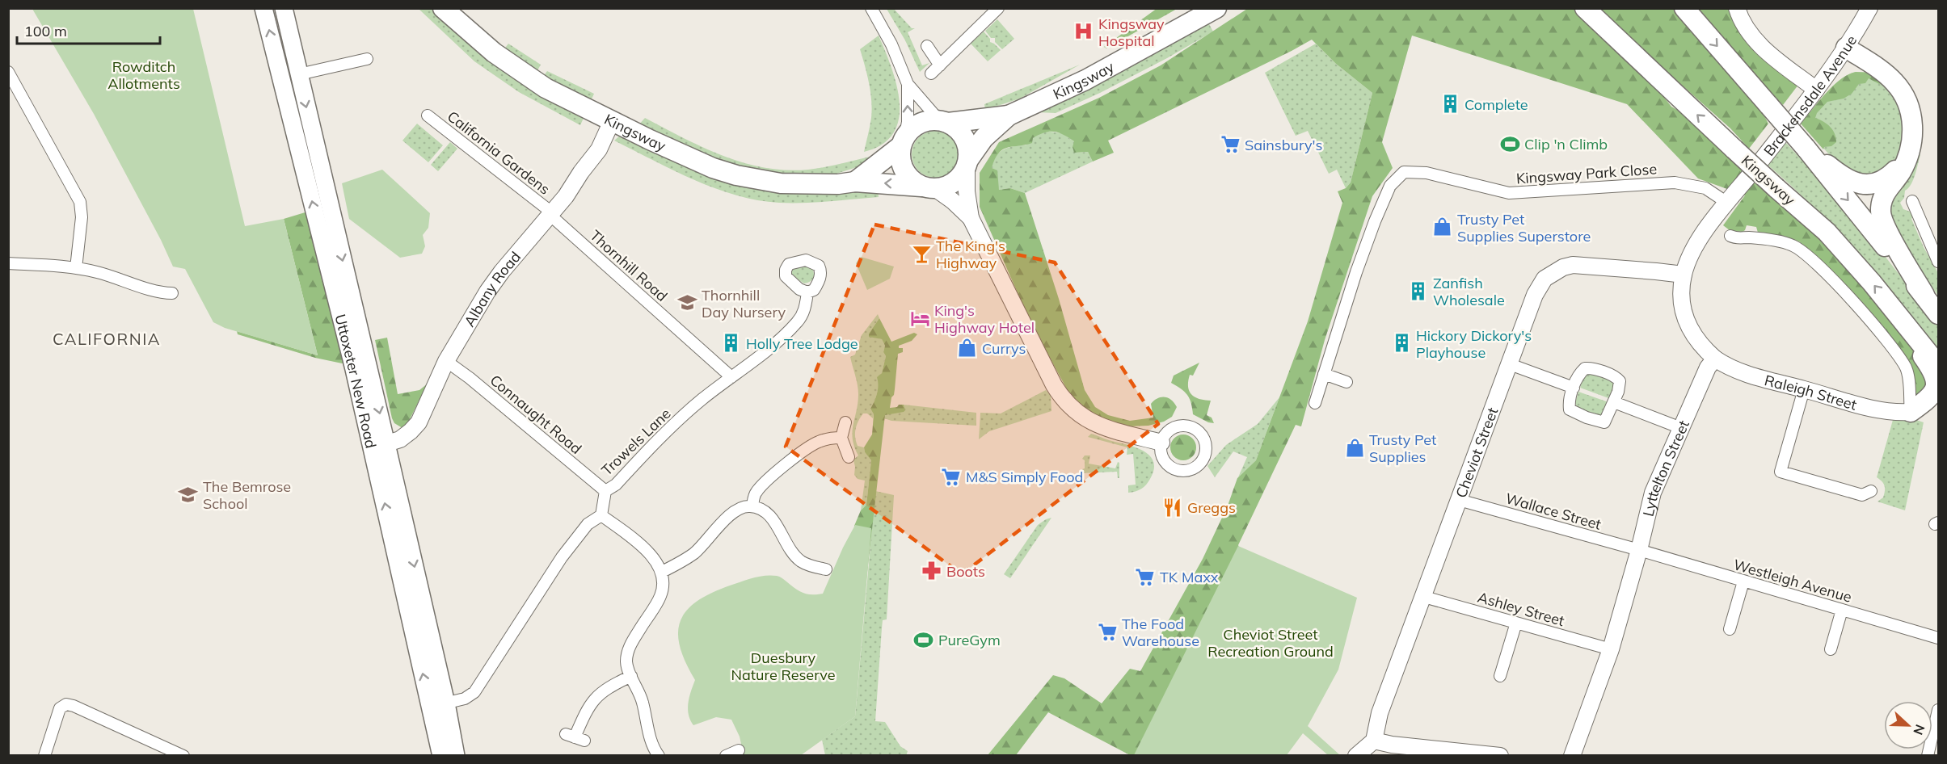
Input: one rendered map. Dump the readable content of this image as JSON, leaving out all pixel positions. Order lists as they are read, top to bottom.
{
  "streets": {
    "highway": ["Kingsway"],
    "main road": ["Uttoxeter New Road"],
    "street": [
      "Brackensdale Avenue",
      "California Gardens",
      "Kingsway Park Close",
      "Thornhill Road",
      "Albany Road",
      "Raleigh Street",
      "Connaught Road",
      "Trowels Lane",
      "Cheviot Street",
      "Lyttelton Street",
      "Wallace Street",
      "Westleigh Avenue",
      "Ashley Street"
    ]
  },
  "crossings": [
    ["Kingsway", "Albany Road"],
    ["Brackensdale Avenue", "Kingsway Park Close"],
    ["California Gardens", "Thornhill Road"],
    ["California Gardens", "Albany Road"],
    ["Thornhill Road", "Albany Road"],
    ["Thornhill Road", "Trowels Lane"],
    ["Albany Road", "Uttoxeter New Road"],
    ["Albany Road", "Connaught Road"],
    ["Raleigh Street", "Lyttelton Street"],
    ["Connaught Road", "Trowels Lane"],
    ["Cheviot Street", "Wallace Street"],
    ["Cheviot Street", "Ashley Street"],
    ["Lyttelton Street", "Wallace Street"],
    ["Lyttelton Street", "Westleigh Avenue"],
    ["Lyttelton Street", "Ashley Street"],
    ["Wallace Street", "Westleigh Avenue"]
  ],
  "districts": ["CALIFORNIA"],
  "parks": ["Rowditch Allotments", "Cheviot Street Recreation Ground", "Duesbury Nature Reserve"],
  "places": {
    "hospital": ["Kingsway Hospital"],
    "building": [
      "Complete",
      "Zanfish Wholesale",
      "Holly Tree Lodge",
      "Hickory Dickory's Playhouse"
    ],
    "sports": ["Clip 'n Climb", "PureGym"],
    "supermarket": [
      "Sainsbury's",
      "M&S Simply Food",
      "TK Maxx",
      "The Food Warehouse"
    ],
    "shop": ["Trusty Pet Supplies Superstore", "Currys", "Trusty Pet Supplies"],
    "bar": ["The King's Highway"],
    "school or university": ["Thornhill Day Nursery", "The Bemrose School"],
    "hotel": ["King's Highway Hotel"],
    "restaurant": ["Greggs"],
    "pharmacy": ["Boots"]
  },
  "scale_bar": "100 m",
  "north": "right"
}
